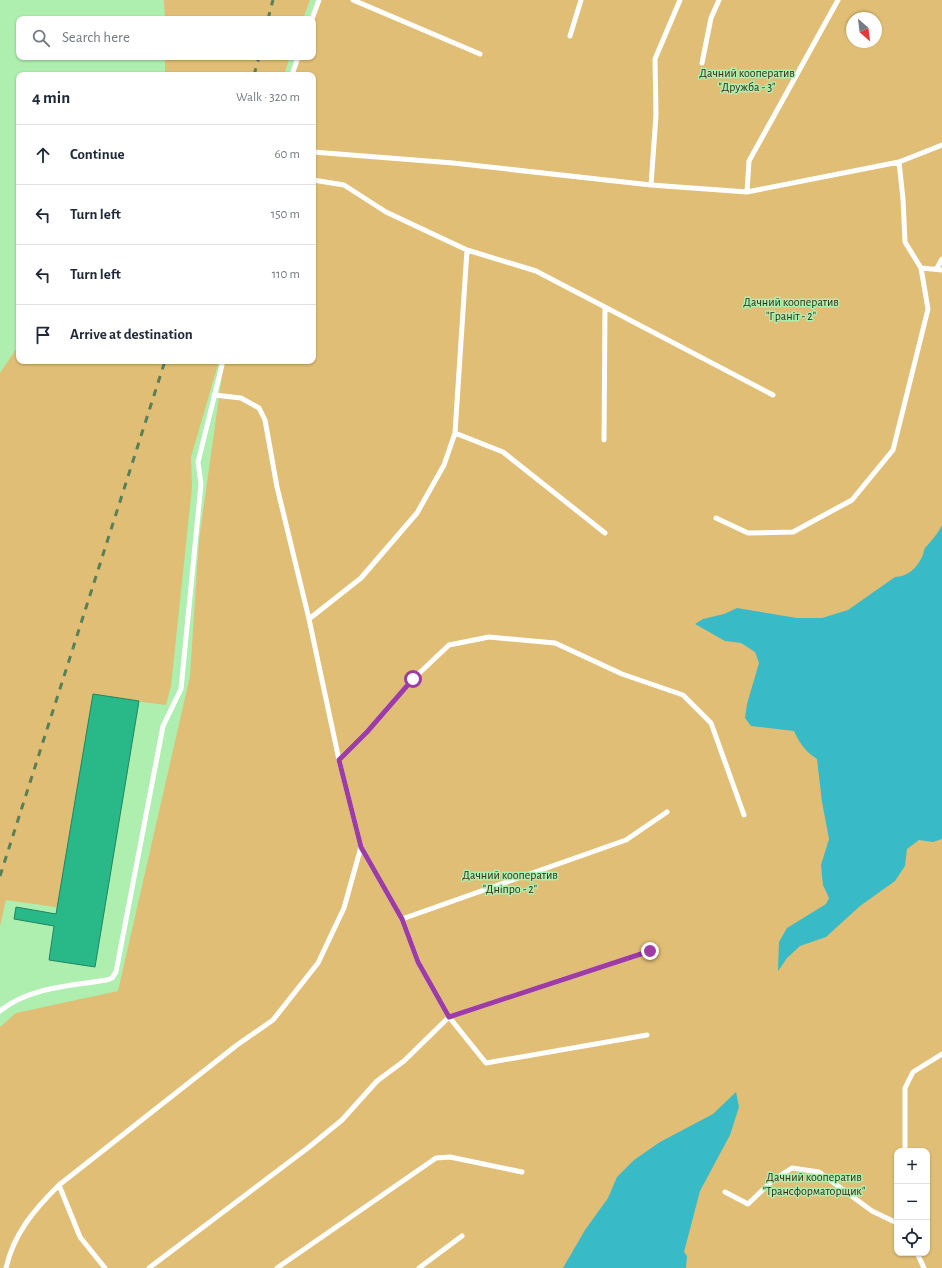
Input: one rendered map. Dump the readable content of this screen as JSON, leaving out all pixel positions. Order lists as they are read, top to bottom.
{
  "parks": [
    "Дачний кооператив \"Дружба - 3\"",
    "Дачний кооператив \"Граніт - 2\"",
    "Дачний кооператив \"Дніпро - 2\"",
    "Дачний кооператив \"Трансформаторщик\""
  ],
  "north": "bottom right",
  "page": {
    "search": "Search here",
    "heading": ["4 min", "Walk · 320 m"],
    "list": [
      ["Continue", "60 m"],
      ["Turn left", "150 m"],
      ["Turn left", "110 m"],
      "Arrive at destination"
    ],
    "map_buttons": ["+", "−"]
  }
}
